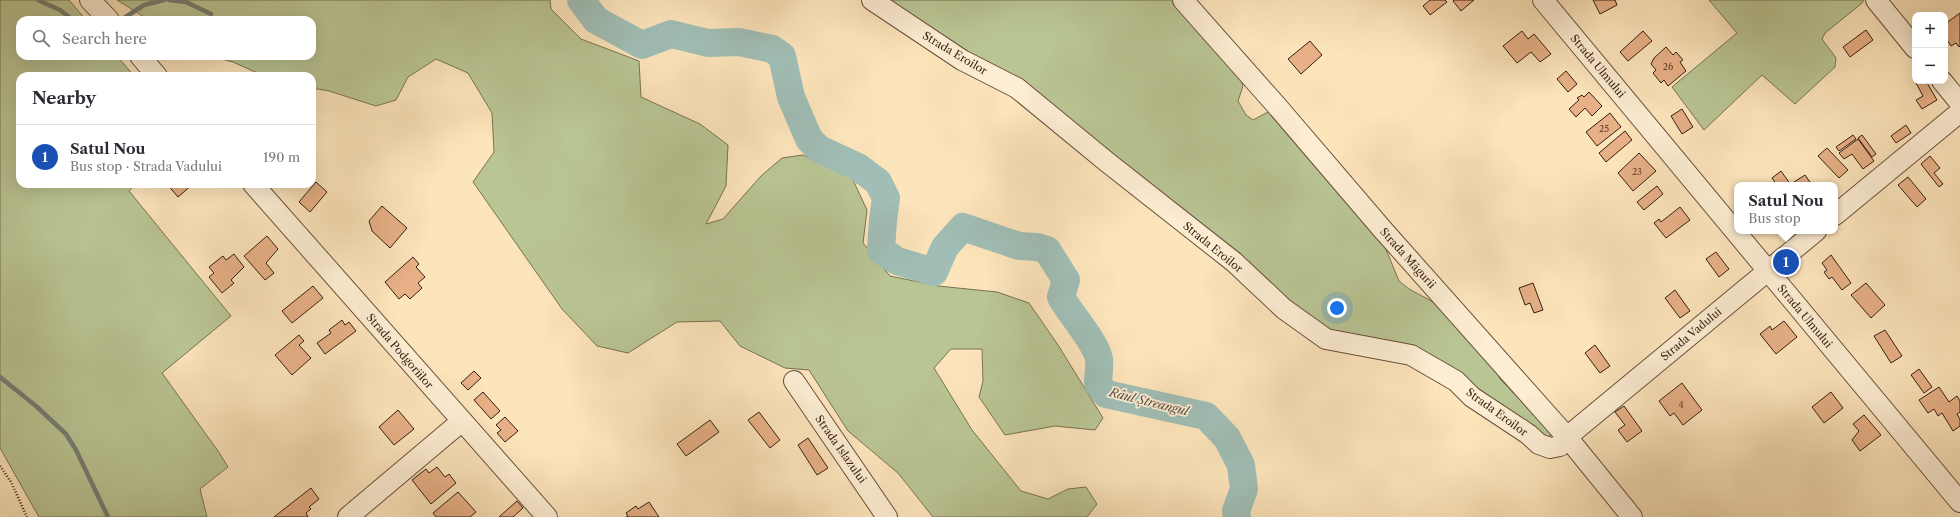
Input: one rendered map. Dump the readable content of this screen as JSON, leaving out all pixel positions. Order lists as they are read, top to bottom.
{
  "streets": {
    "street": [
      "Strada Eroilor",
      "Strada Ulmului",
      "Strada Măgurii",
      "Strada Vadului",
      "Strada Podgoriilor",
      "Strada Islazului"
    ]
  },
  "crossings": [
    ["Strada Eroilor", "Strada Măgurii"],
    ["Strada Eroilor", "Strada Vadului"],
    ["Strada Ulmului", "Strada Vadului"],
    ["Strada Măgurii", "Strada Vadului"]
  ],
  "water": ["Râul Ștreangul"],
  "house_numbers": [
    "26",
    "25",
    "23",
    "4"
  ],
  "page": {
    "map_buttons": ["+", "−"],
    "search": "Search here",
    "heading": "Nearby",
    "list": [
      {
        "mark": "1",
        "name": "Satul Nou",
        "note": "Bus stop · Strada Vadului",
        "value": "190 m"
      }
    ],
    "popup": ["Satul Nou", "Bus stop"],
    "pins": "1"
  }
}
